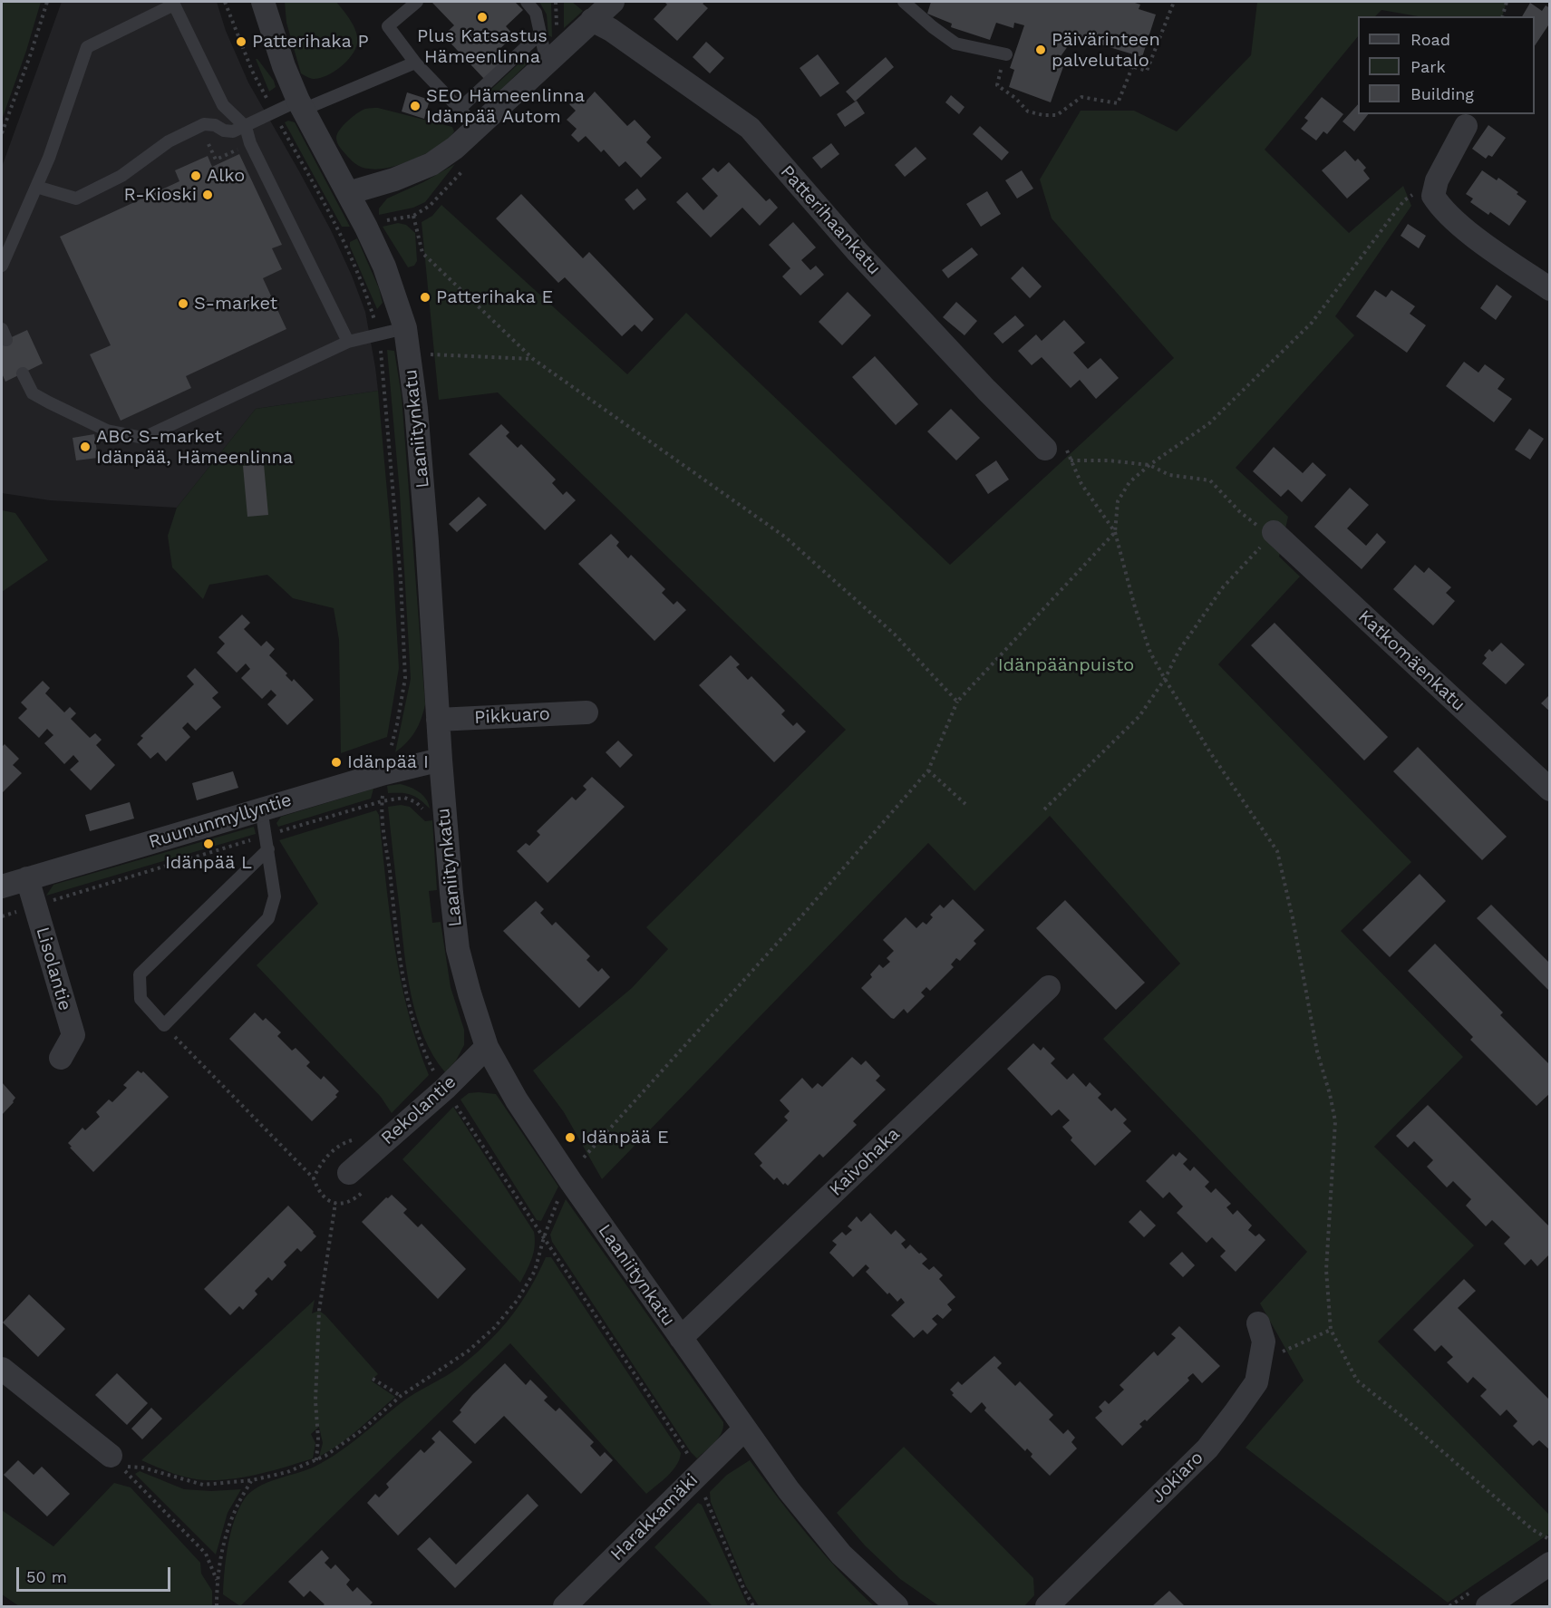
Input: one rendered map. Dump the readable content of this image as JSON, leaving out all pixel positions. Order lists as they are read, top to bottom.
{
  "streets": {
    "street": [
      "Patterihaankatu",
      "Laaniitynkatu",
      "Katkomäenkatu",
      "Pikkuaro",
      "Ruununmyllyntie",
      "Lisolantie",
      "Rekolantie",
      "Kaivohaka",
      "Jokiaro",
      "Harakkamäki"
    ]
  },
  "crossings": [
    ["Laaniitynkatu", "Pikkuaro"],
    ["Laaniitynkatu", "Ruununmyllyntie"],
    ["Laaniitynkatu", "Rekolantie"],
    ["Laaniitynkatu", "Kaivohaka"],
    ["Laaniitynkatu", "Harakkamäki"],
    ["Ruununmyllyntie", "Lisolantie"]
  ],
  "parks": ["Idänpäänpuisto"],
  "places": [
    "Plus Katsastus Hämeenlinna",
    "Patterihaka P",
    "Päivärinteen palvelutalo",
    "SEO Hämeenlinna Idänpää Autom",
    "Alko",
    "R-Kioski",
    "Patterihaka E",
    "S-market",
    "ABC S-market Idänpää, Hämeenlinna",
    "Idänpää I",
    "Idänpää L",
    "Idänpää E"
  ],
  "legend": ["Road", "Park", "Building"],
  "scale_bar": "50 m"
}
